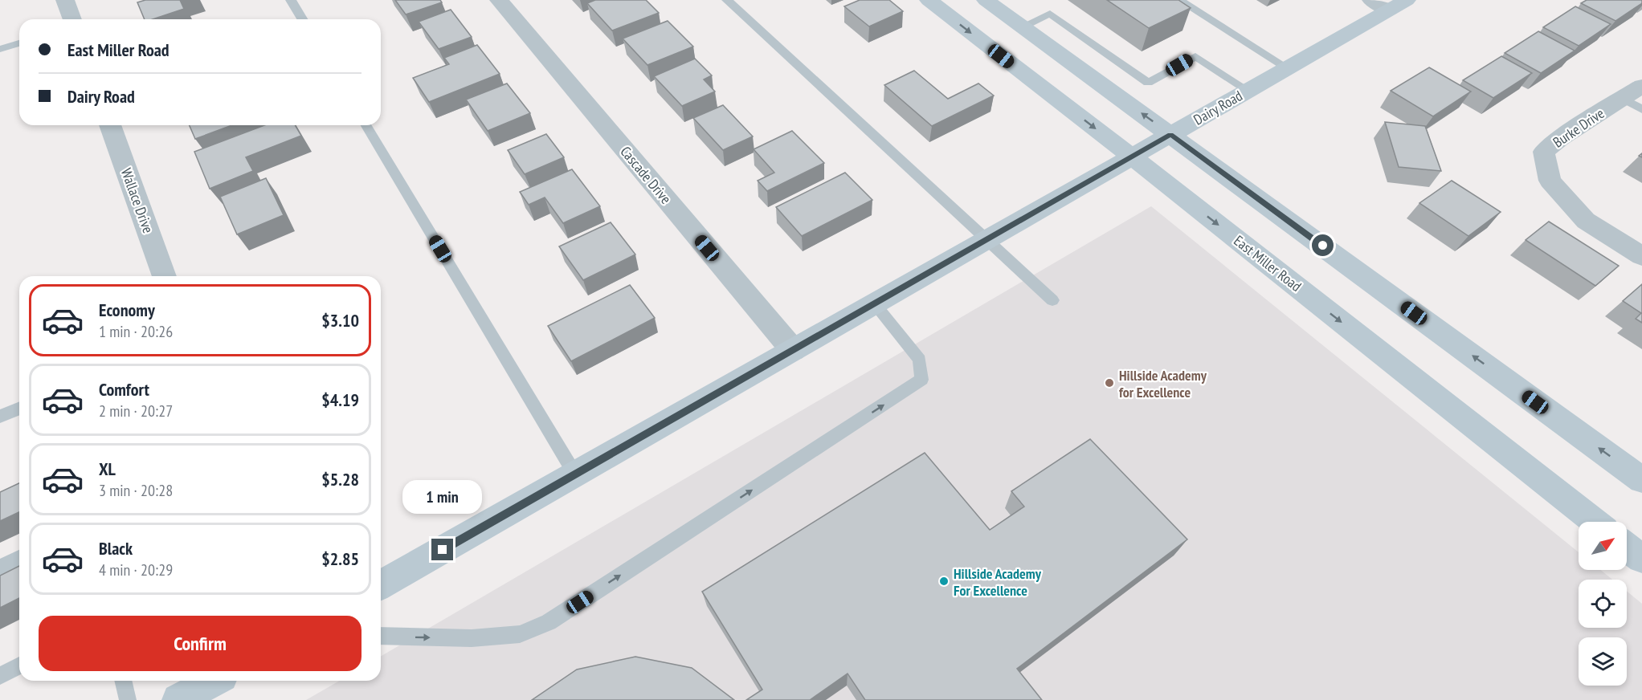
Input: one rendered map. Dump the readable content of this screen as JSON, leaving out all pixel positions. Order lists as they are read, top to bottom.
{
  "streets": {
    "main road": ["Dairy Road", "East Miller Road"],
    "street": ["Burke Drive", "Cascade Drive", "Wallace Drive"]
  },
  "crossings": [
    ["Dairy Road", "Cascade Drive"],
    ["Dairy Road", "East Miller Road"]
  ],
  "places": ["Hillside Academy for Excellence", "Hillside Academy For Excellence"],
  "north": "top right",
  "page": {
    "banner": ["East Miller Road", "Dairy Road"],
    "list": [
      {
        "name": "Economy",
        "note": "1 min · 20:26",
        "value": "$3.10"
      },
      {
        "name": "Comfort",
        "note": "2 min · 20:27",
        "value": "$4.19"
      },
      {
        "name": "XL",
        "note": "3 min · 20:28",
        "value": "$5.28"
      },
      {
        "name": "Black",
        "note": "4 min · 20:29",
        "value": "$2.85"
      }
    ],
    "bubble": "1 min",
    "buttons": "Confirm"
  }
}
